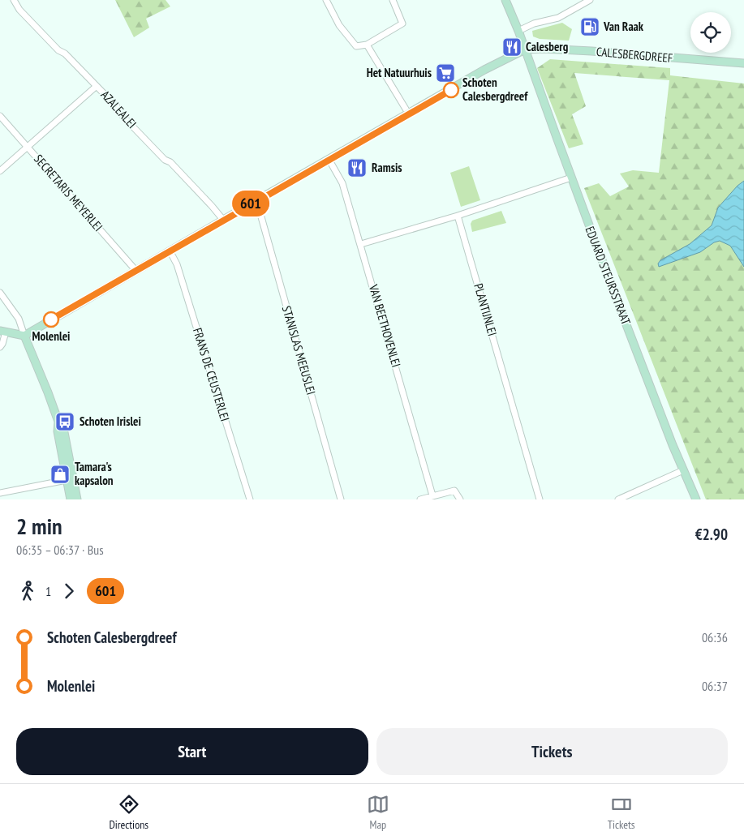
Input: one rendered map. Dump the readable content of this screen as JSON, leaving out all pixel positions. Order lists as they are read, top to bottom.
{
  "streets": {
    "main road": ["CALESBERGDREEF", "EDUARD STEURSSTRAAT"],
    "street": [
      "AZALEALEI",
      "SECRETARIS MEYERLEI",
      "PLANTIJNLEI",
      "VAN BEETHOVENLEI",
      "STANISLAS MEEUSLEI",
      "FRANS DE CEUSTERLEI"
    ]
  },
  "crossings": [
    ["CALESBERGDREEF", "EDUARD STEURSSTRAAT"]
  ],
  "places": {
    "fuel station": ["Van Raak"],
    "restaurant": ["Calesberg", "Ramsis"],
    "supermarket": ["Het Natuurhuis"],
    "other": ["Schoten Calesbergdreef", "Molenlei"],
    "bus stop": ["Schoten Irislei"],
    "shop": ["Tamara's kapsalon"]
  },
  "lines": ["bus line 601"],
  "page": {
    "on_map": "601",
    "heading": ["2 min", "06:35 – 06:37 · Bus", "€2.90"],
    "legs": ["1", "601"],
    "list": [
      {
        "name": "Schoten Calesbergdreef",
        "value": "06:36"
      },
      {
        "name": "Molenlei",
        "value": "06:37"
      }
    ],
    "buttons": ["Start", "Tickets"],
    "tabs": ["Directions", "Map", "Tickets"]
  }
}
